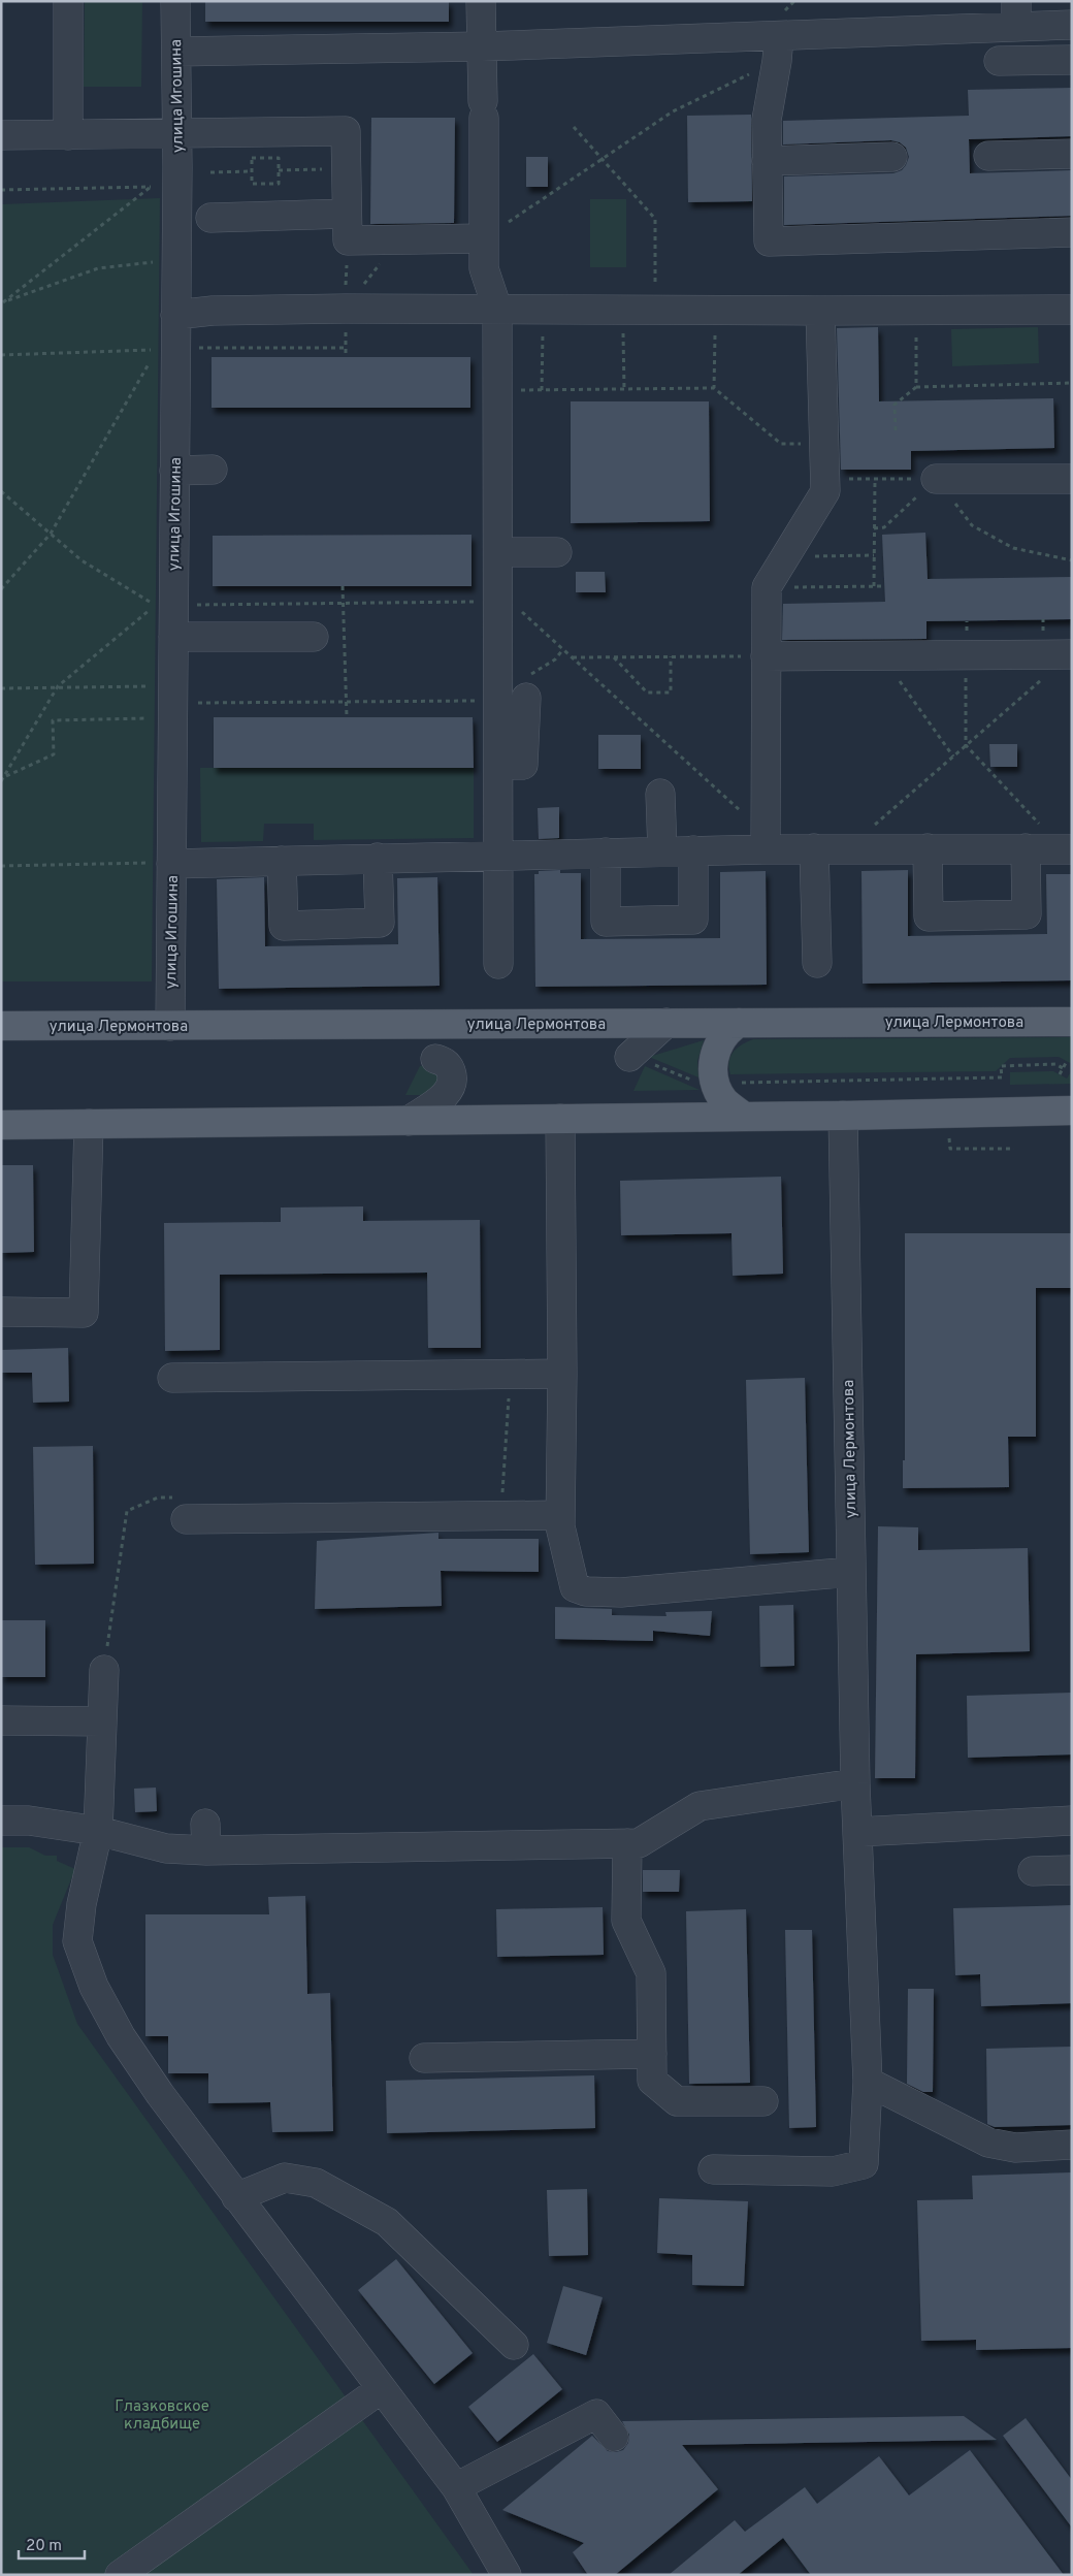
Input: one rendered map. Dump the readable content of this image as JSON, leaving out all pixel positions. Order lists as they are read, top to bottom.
{
  "streets": {
    "main road": ["улица Лермонтова"],
    "street": ["улица Игошина"]
  },
  "crossings": [
    ["улица Игошина", "улица Лермонтова"]
  ],
  "parks": ["Глазковское кладбище"],
  "scale_bar": "20 m"
}
